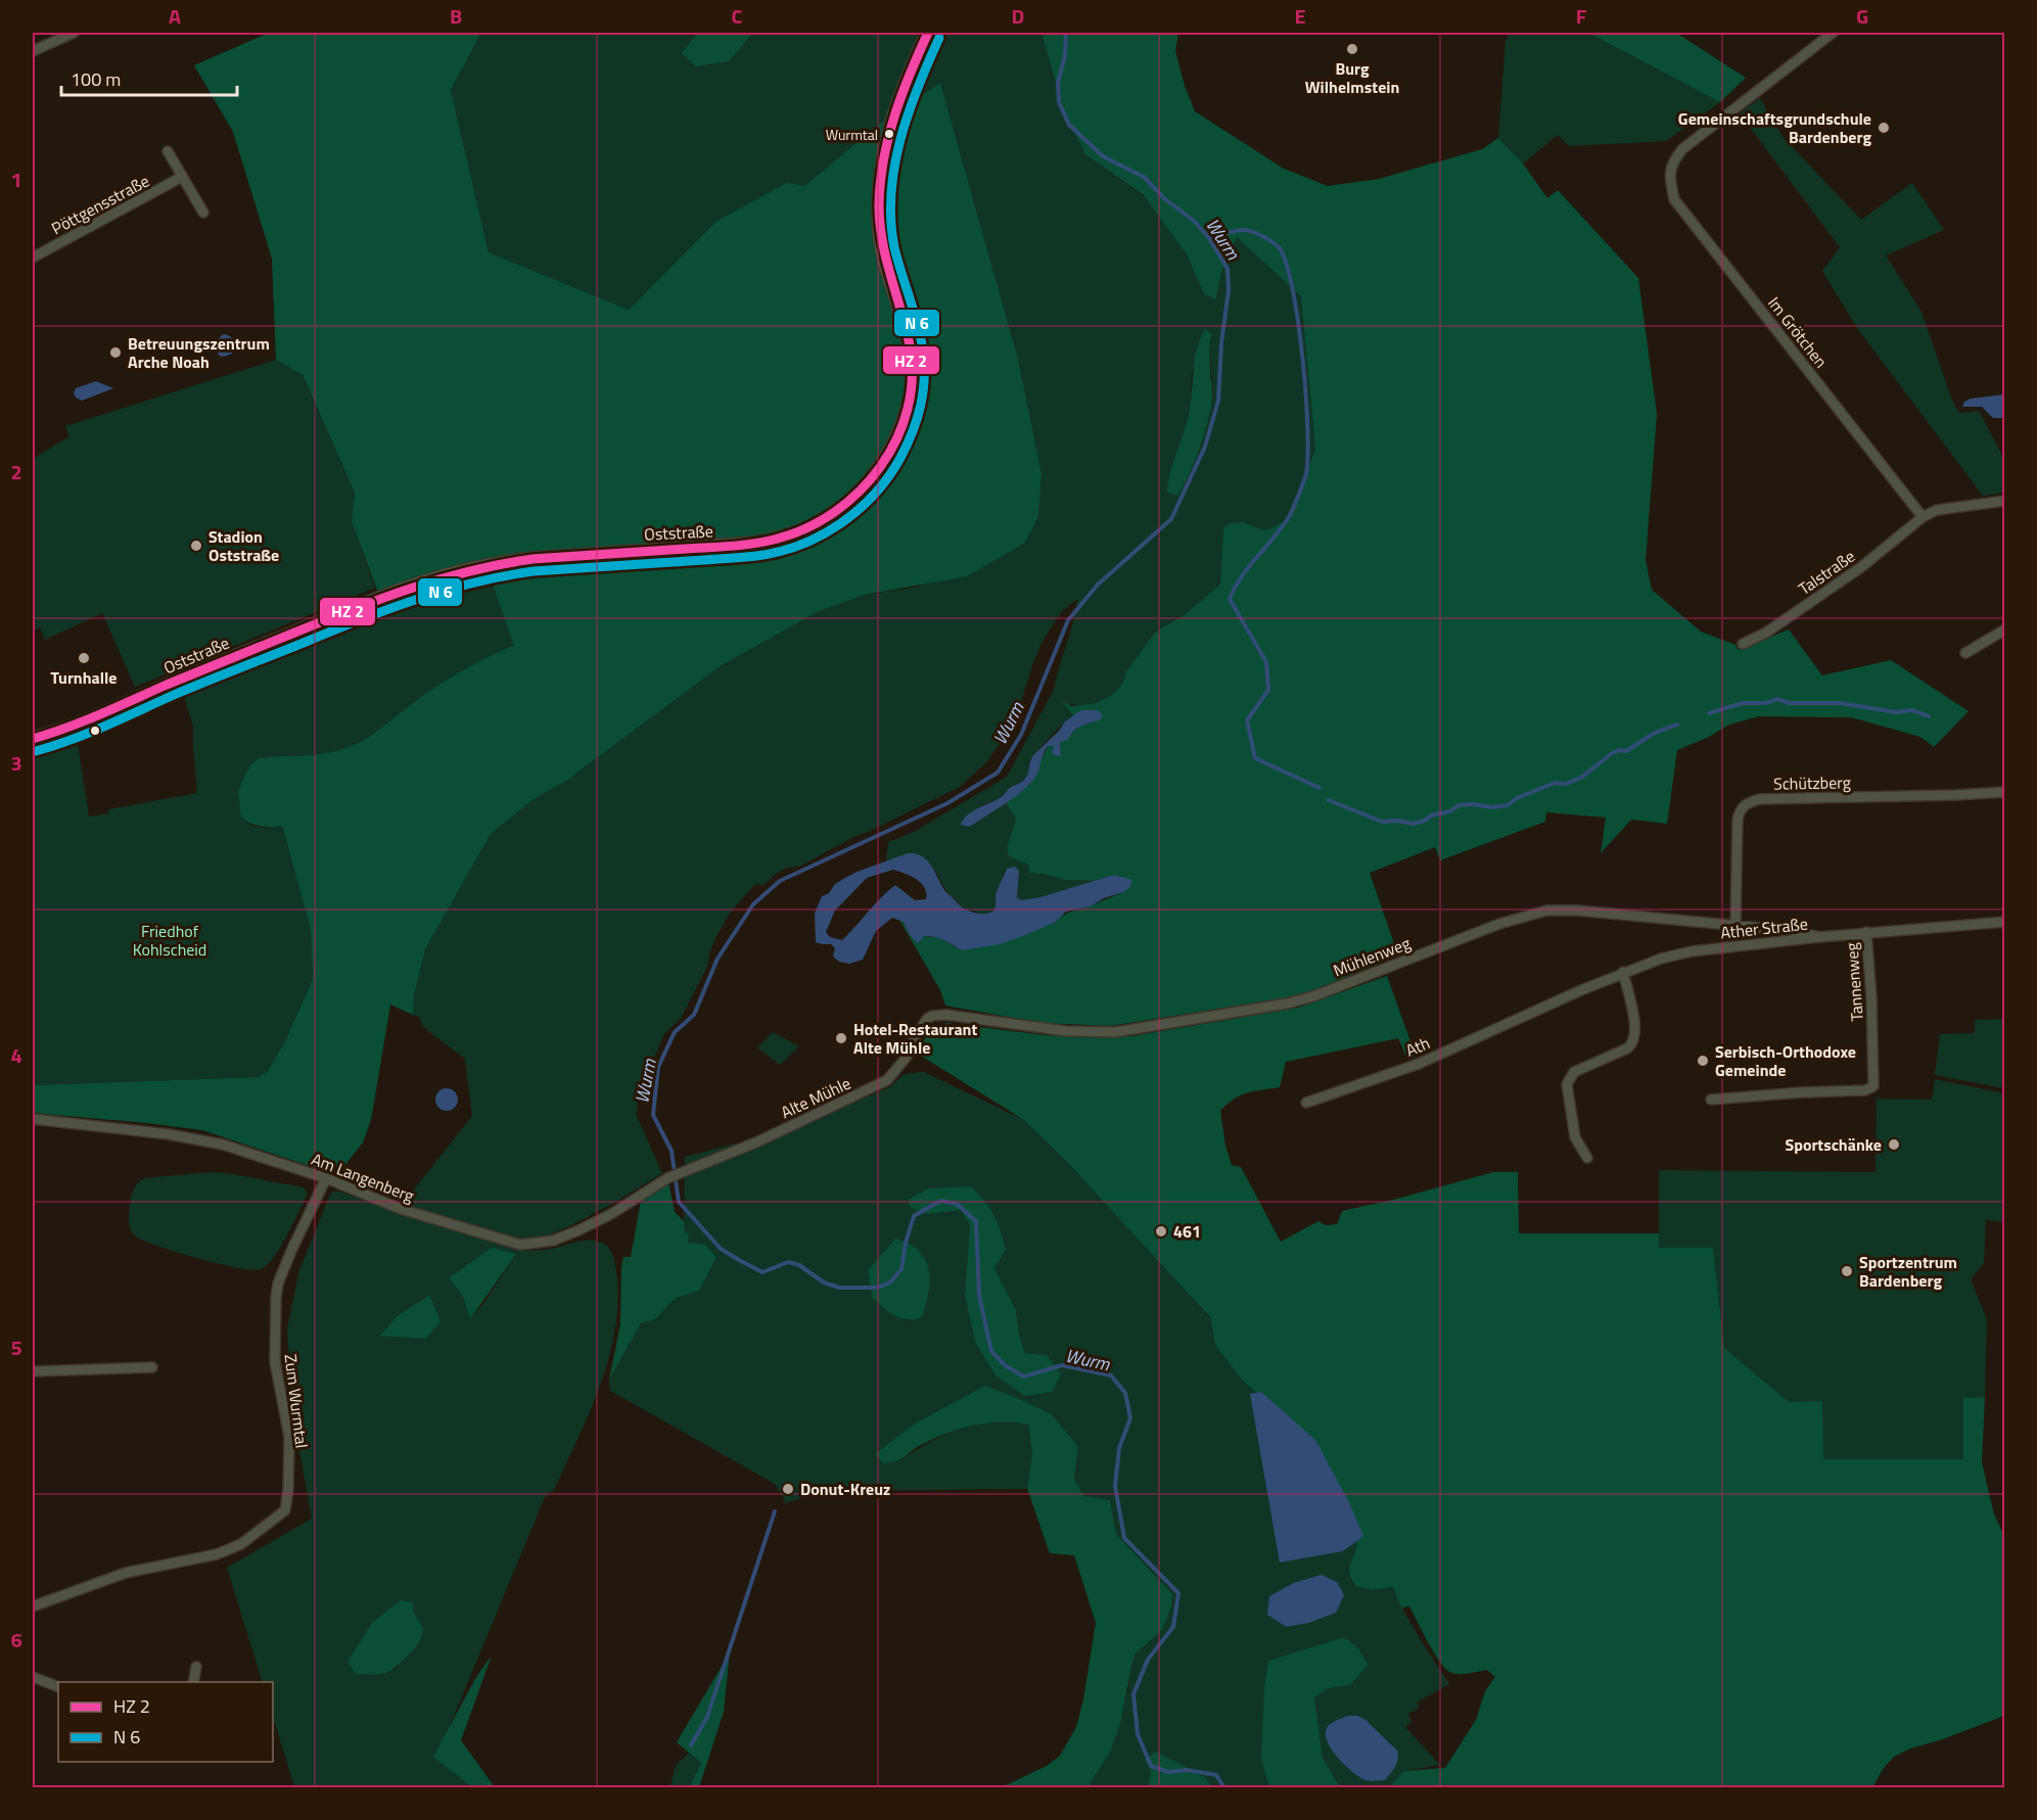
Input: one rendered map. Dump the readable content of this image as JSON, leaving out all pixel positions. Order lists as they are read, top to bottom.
{
  "streets": {
    "street": [
      "Pöttgensstraße",
      "Im Grötchen",
      "Oststraße",
      "Talstraße",
      "Schützberg",
      "Ather Straße",
      "Mühlenweg",
      "Tannenweg",
      "Ath",
      "Alte Mühle",
      "Am Langenberg",
      "Zum Wurmtal"
    ]
  },
  "crossings": [
    ["Im Grötchen", "Talstraße"],
    ["Schützberg", "Mühlenweg"],
    ["Ather Straße", "Mühlenweg"],
    ["Ather Straße", "Tannenweg"],
    ["Ather Straße", "Ath"],
    ["Mühlenweg", "Alte Mühle"],
    ["Alte Mühle", "Am Langenberg"],
    ["Am Langenberg", "Zum Wurmtal"]
  ],
  "water": ["Wurm"],
  "parks": ["Friedhof Kohlscheid"],
  "places": [
    "Burg Wilhelmstein",
    "Gemeinschaftsgrundschule Bardenberg",
    "Wurmtal",
    "Betreuungszentrum Arche Noah",
    "Stadion Oststraße",
    "Turnhalle",
    "Hotel-Restaurant Alte Mühle",
    "Serbisch-Orthodoxe Gemeinde",
    "Sportschänke",
    "461",
    "Sportzentrum Bardenberg",
    "Donut-Kreuz"
  ],
  "legend": ["HZ 2", "N 6"],
  "scale_bar": "100 m",
  "grid": {
    "columns": [
      "A",
      "B",
      "C",
      "D",
      "E",
      "F",
      "G"
    ],
    "rows": [
      "1",
      "2",
      "3",
      "4",
      "5",
      "6"
    ]
  }
}
